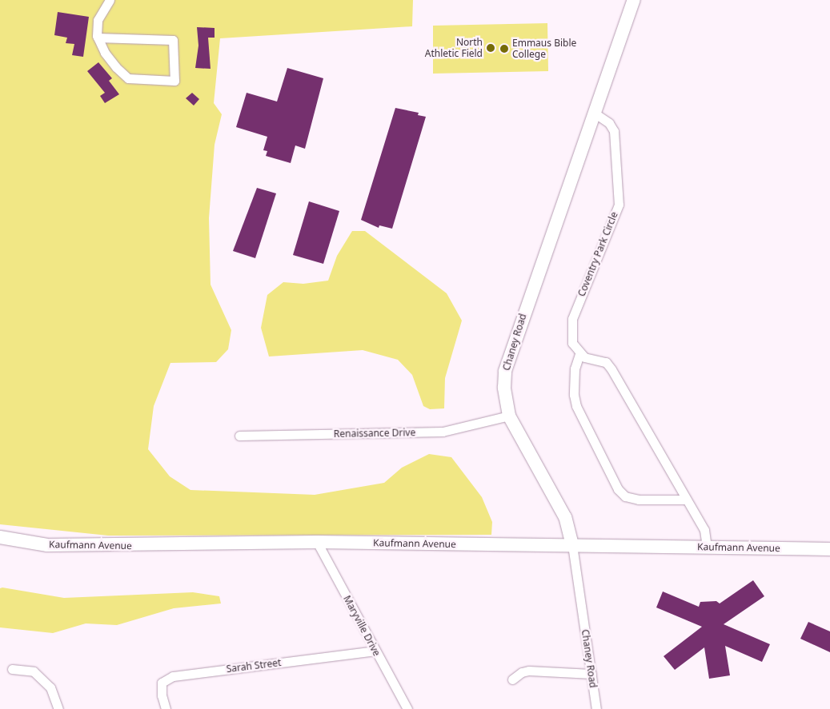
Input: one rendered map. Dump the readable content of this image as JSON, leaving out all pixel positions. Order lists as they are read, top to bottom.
{
  "streets": {
    "main road": ["Chaney Road", "Kaufmann Avenue"],
    "street": [
      "Coventry Park Circle",
      "Renaissance Drive",
      "Maryville Drive",
      "Sarah Street"
    ]
  },
  "crossings": [
    ["Coventry Park Circle", "Chaney Road"],
    ["Chaney Road", "Renaissance Drive"],
    ["Chaney Road", "Kaufmann Avenue"],
    ["Kaufmann Avenue", "Maryville Drive"],
    ["Maryville Drive", "Sarah Street"]
  ],
  "places": ["North Athletic Field", "Emmaus Bible College"]
}
